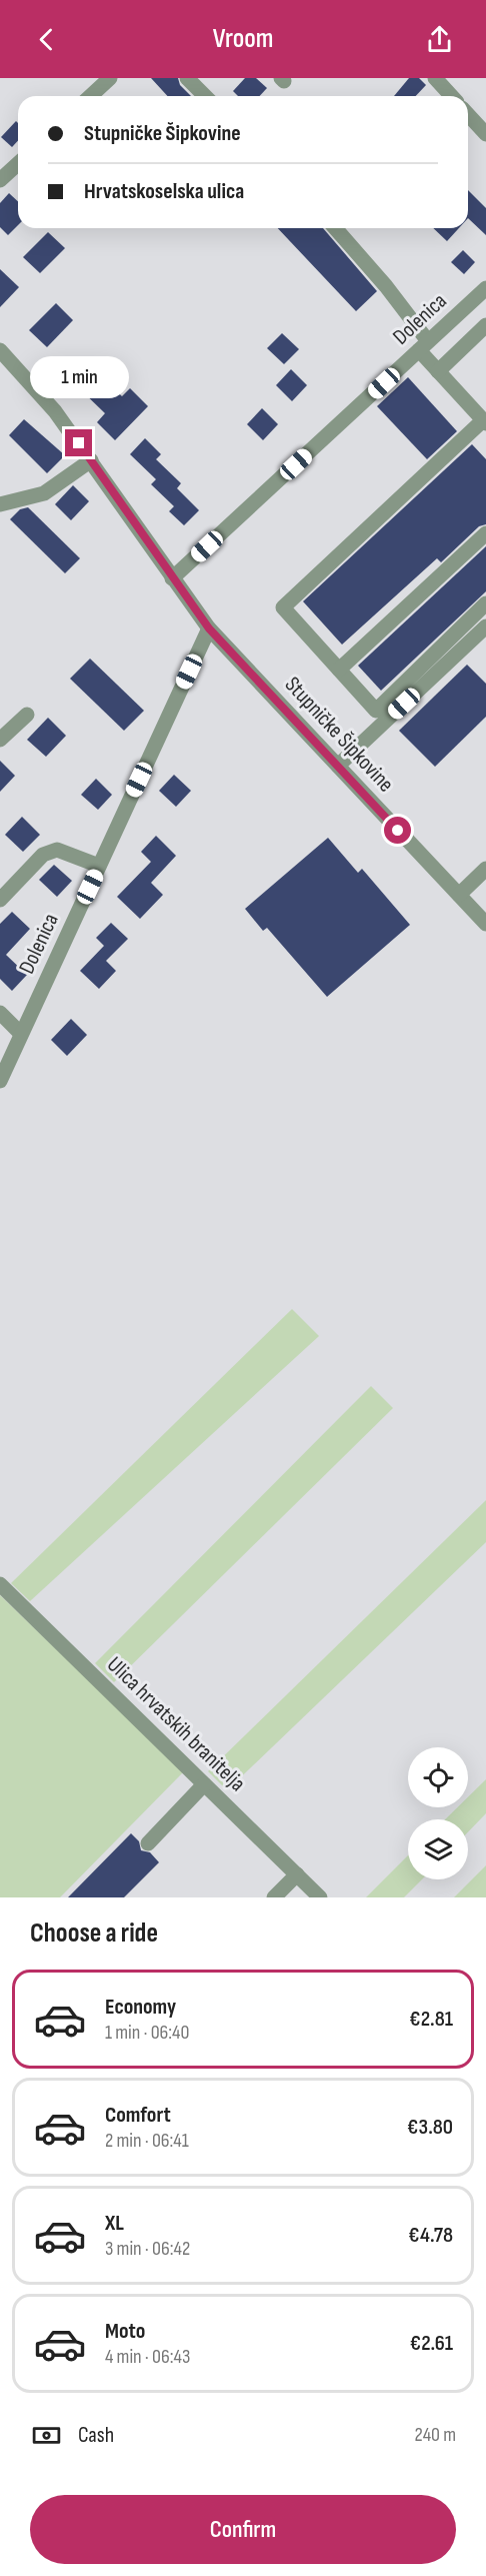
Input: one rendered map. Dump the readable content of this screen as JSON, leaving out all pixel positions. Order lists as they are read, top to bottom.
{
  "streets": {
    "street": ["Dolenica", "Stupničke Šipkovine", "Ulica hrvatskih branitelja"]
  },
  "crossings": [
    ["Dolenica", "Stupničke Šipkovine"]
  ],
  "page": {
    "header": "Vroom",
    "banner": ["Stupničke Šipkovine", "Hrvatskoselska ulica"],
    "bubble": "1 min",
    "heading": "Choose a ride",
    "list": [
      {
        "name": "Economy",
        "note": "1 min · 06:40",
        "value": "€2.81"
      },
      {
        "name": "Comfort",
        "note": "2 min · 06:41",
        "value": "€3.80"
      },
      {
        "name": "XL",
        "note": "3 min · 06:42",
        "value": "€4.78"
      },
      {
        "name": "Moto",
        "note": "4 min · 06:43",
        "value": "€2.61"
      }
    ],
    "pay": ["Cash", "240 m"],
    "buttons": "Confirm"
  }
}
